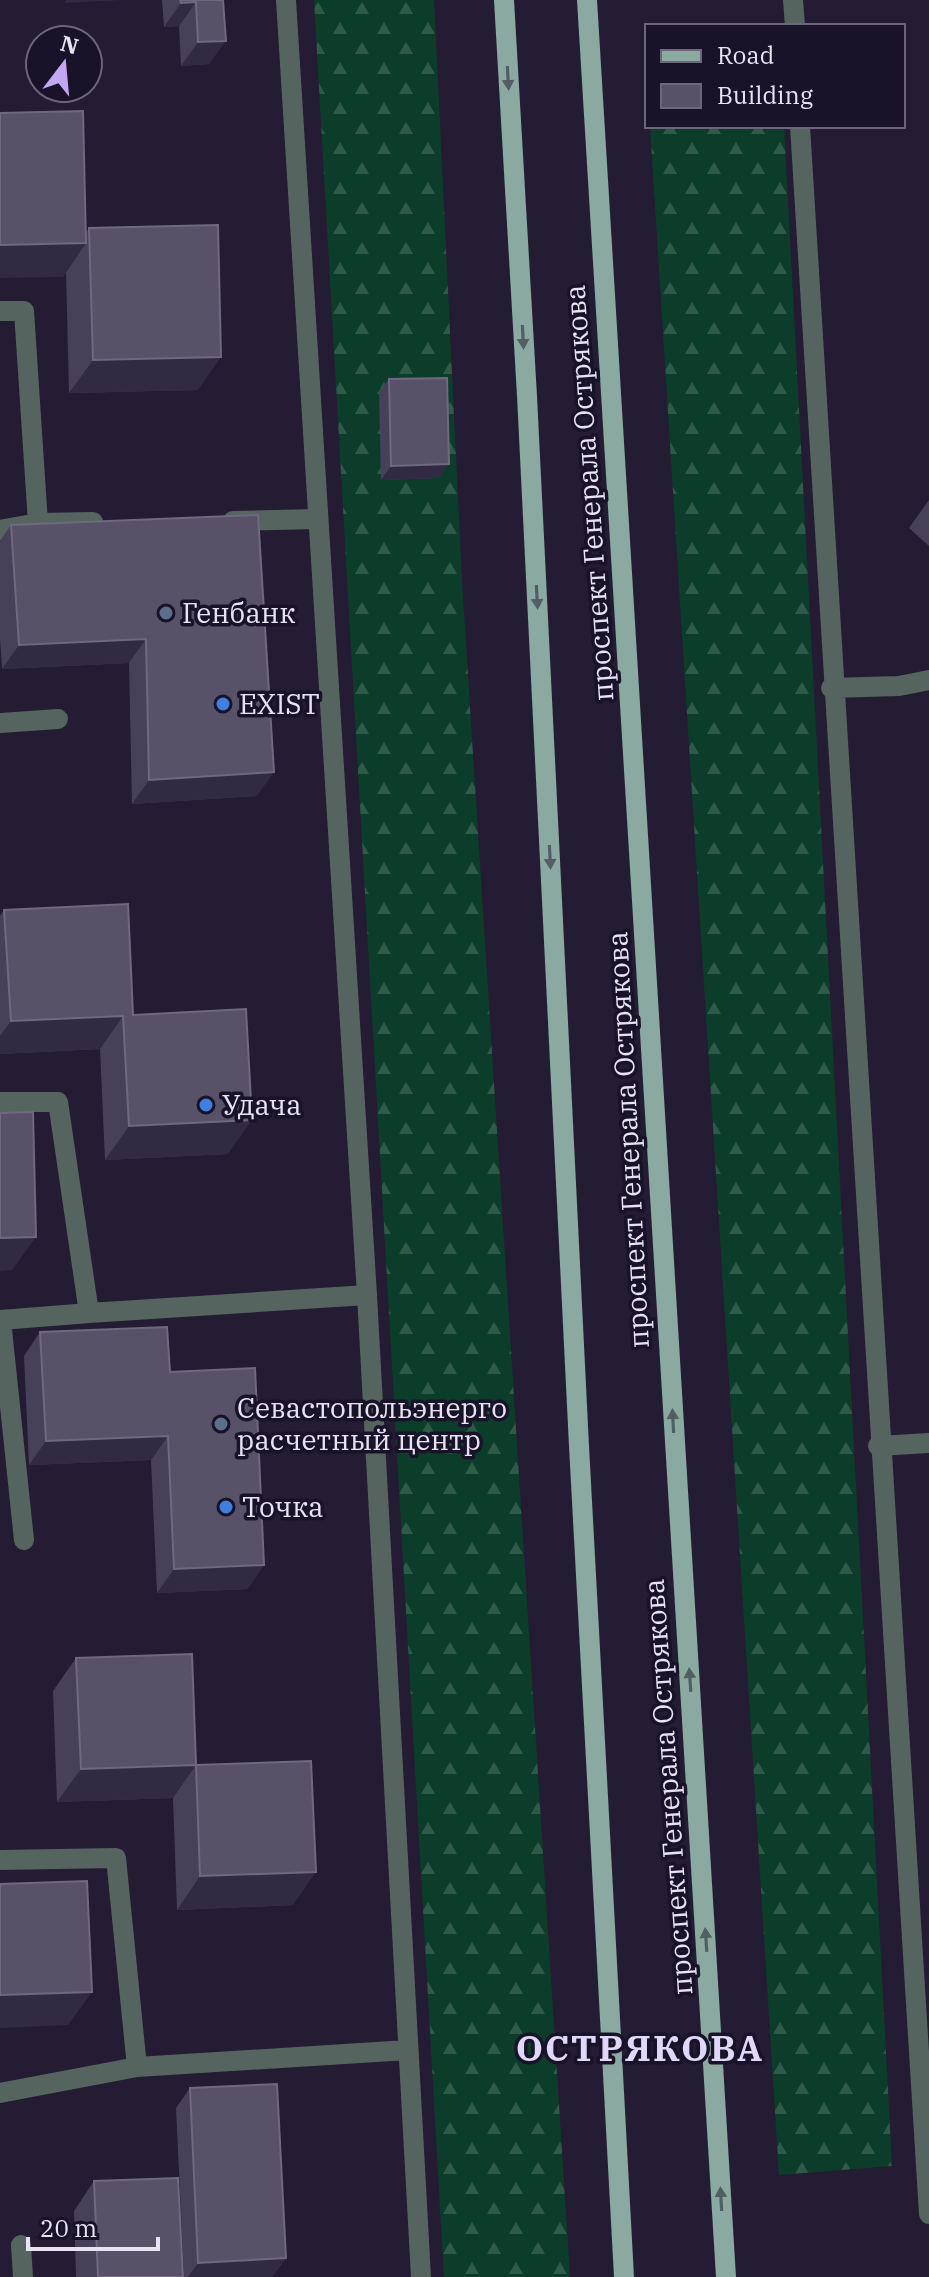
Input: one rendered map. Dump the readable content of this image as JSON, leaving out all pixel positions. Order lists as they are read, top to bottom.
{
  "streets": {
    "main road": ["проспект Генерала Острякова"]
  },
  "districts": ["ОСТРЯКОВА"],
  "places": [
    "Генбанк",
    "EXIST",
    "Удача",
    "Севастопольэнерго расчетный центр",
    "Точка"
  ],
  "legend": ["Road", "Building"],
  "scale_bar": "20 m",
  "north": "top"
}
